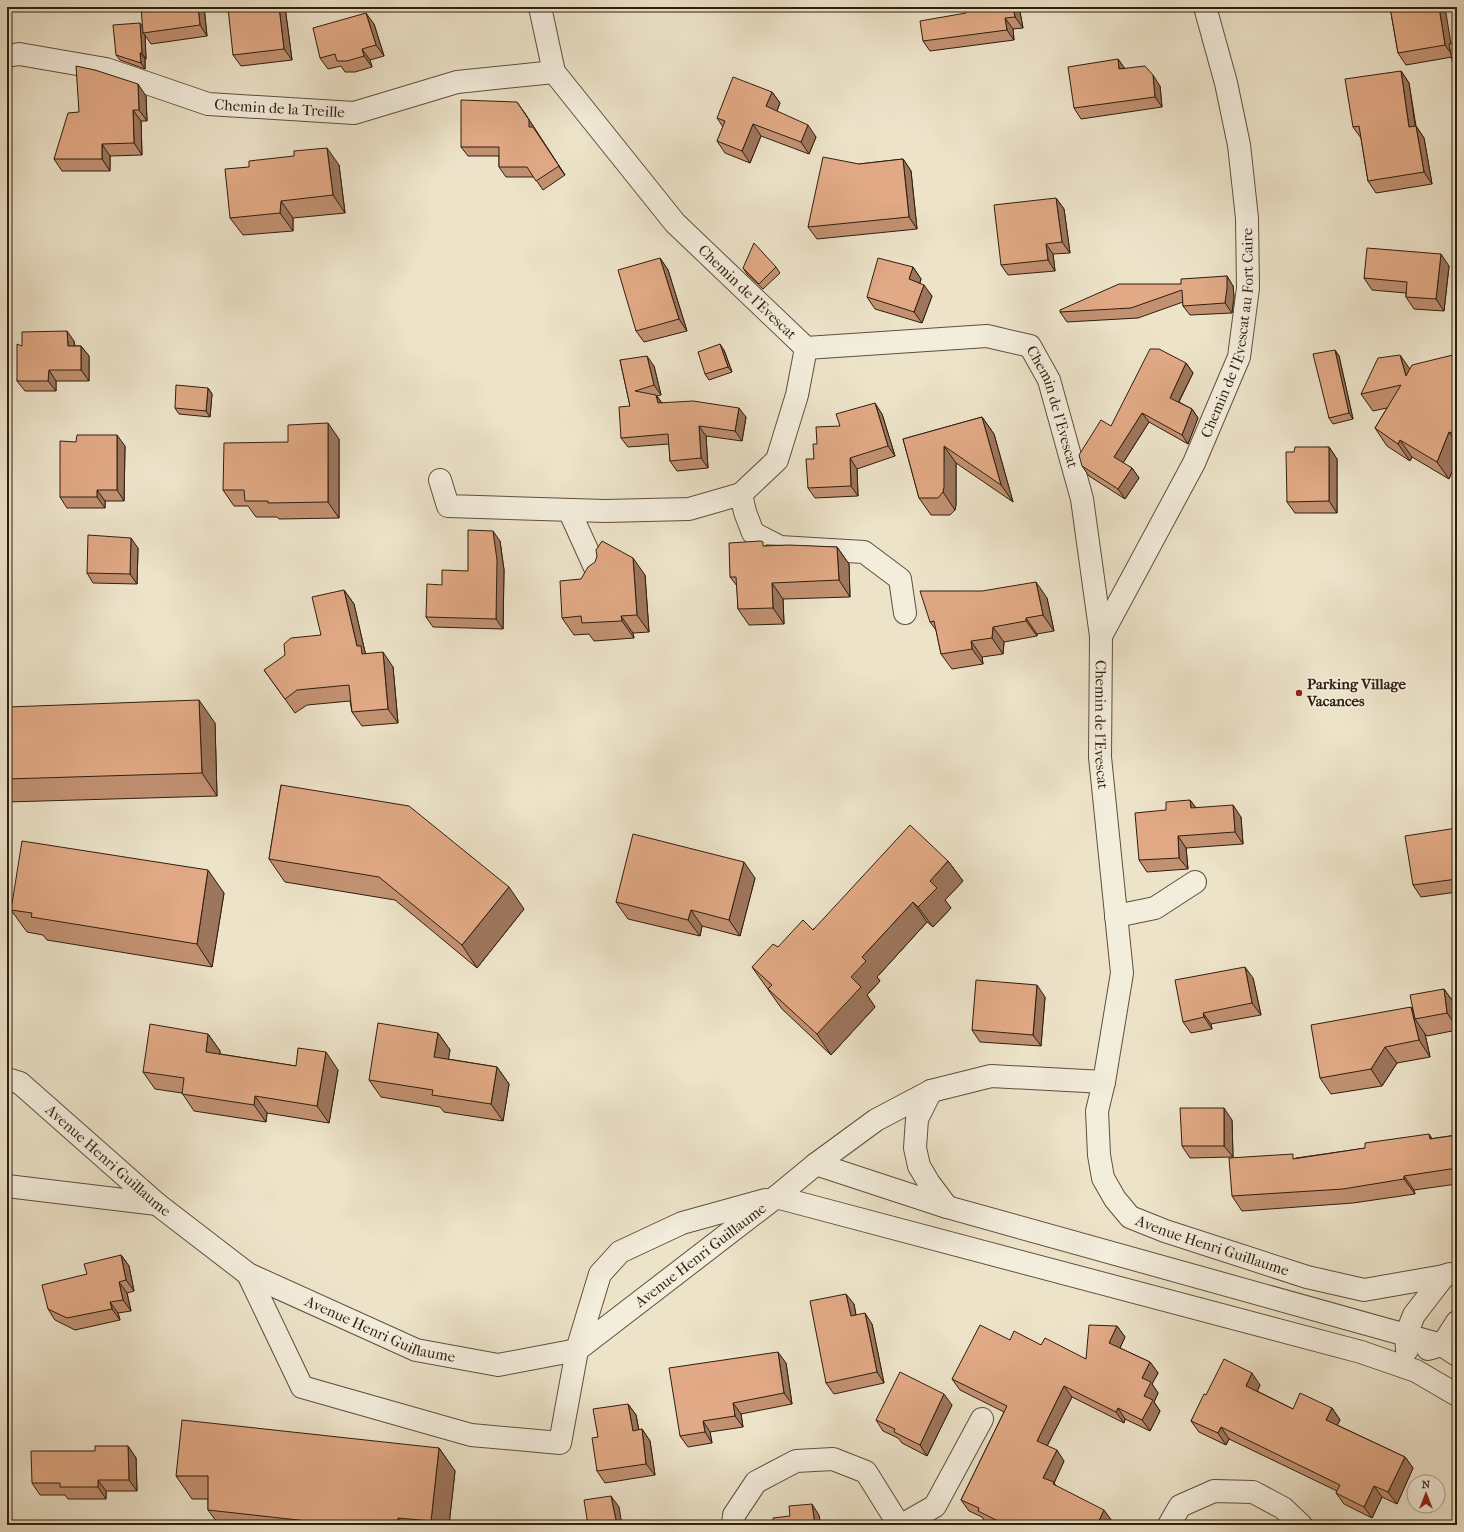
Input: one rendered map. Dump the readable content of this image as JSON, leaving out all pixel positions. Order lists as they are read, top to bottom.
{
  "streets": {
    "street": [
      "Chemin de la Treille",
      "Chemin de l'Evescat",
      "Chemin de l'Evescat au Fort Caire",
      "Avenue Henri Guillaume"
    ]
  },
  "crossings": [
    ["Chemin de la Treille", "Chemin de l'Evescat"],
    ["Chemin de l'Evescat", "Chemin de l'Evescat au Fort Caire"],
    ["Chemin de l'Evescat", "Avenue Henri Guillaume"]
  ],
  "places": ["Parking Village Vacances"],
  "north": "top"
}
